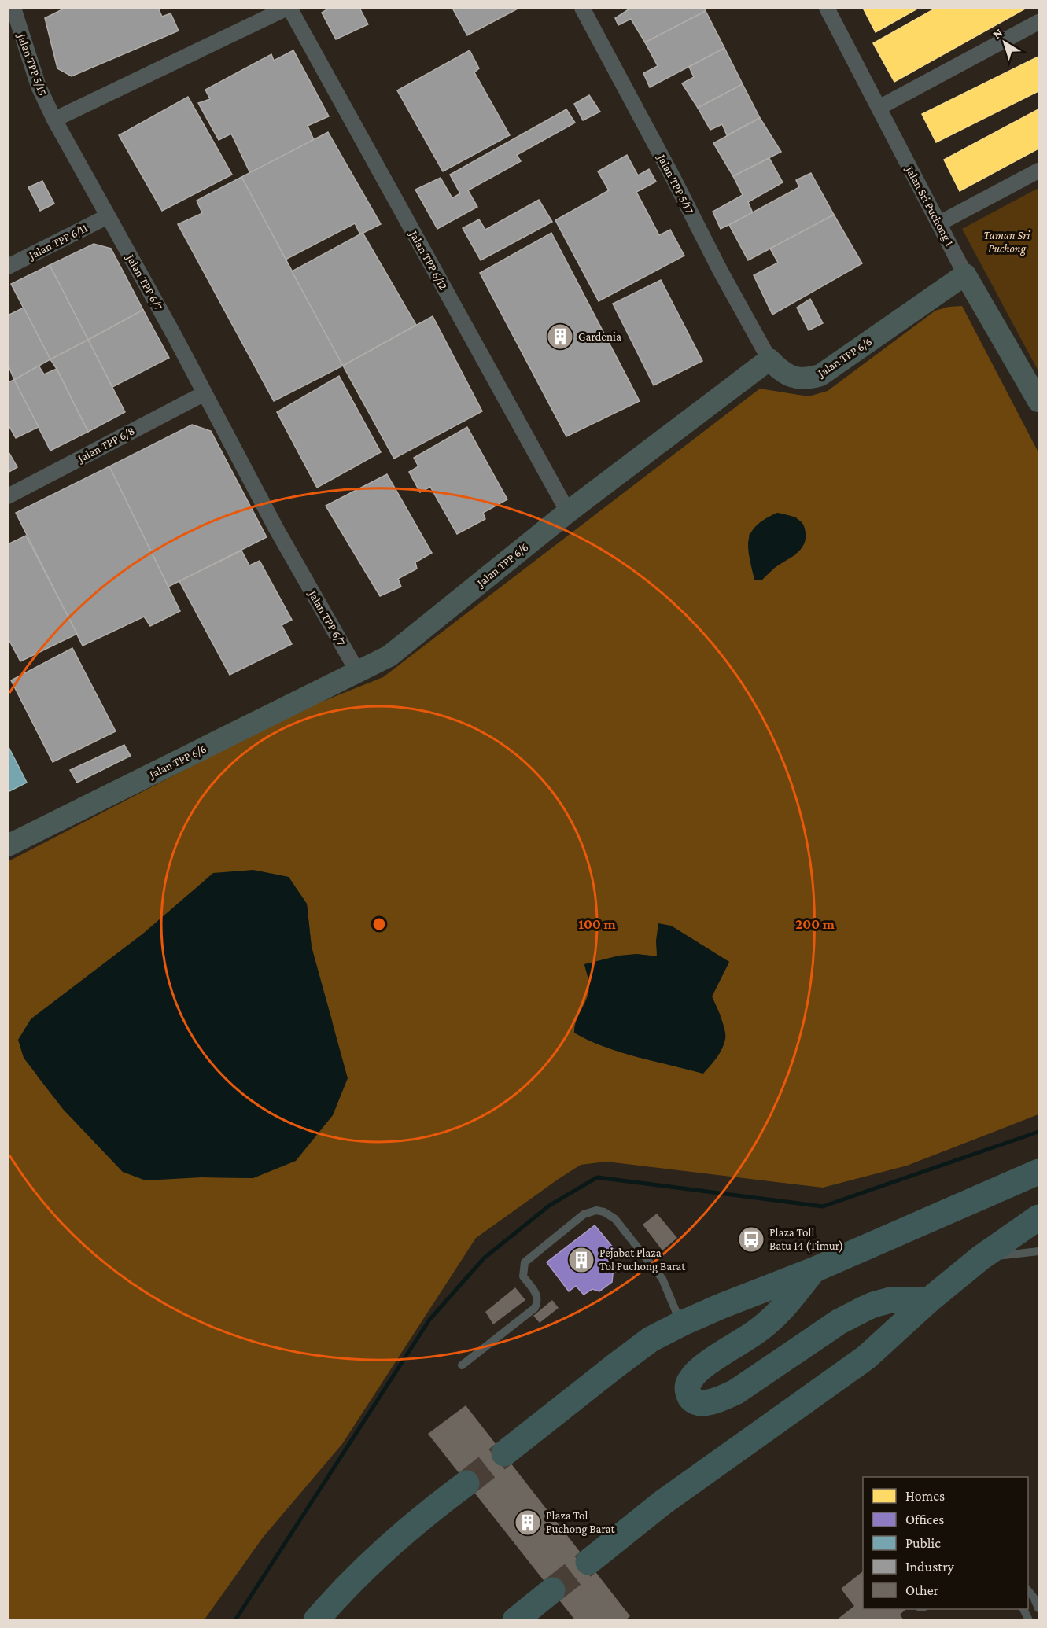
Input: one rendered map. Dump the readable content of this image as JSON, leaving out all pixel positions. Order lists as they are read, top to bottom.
{
  "streets": {
    "street": [
      "Jalan TPP 5/15",
      "Jalan TPP 5/17",
      "Jalan Sri Puchong 1",
      "Jalan TPP 6/11",
      "Jalan TPP 6/12",
      "Jalan TPP 6/7",
      "Jalan TPP 6/6",
      "Jalan TPP 6/8"
    ]
  },
  "crossings": [
    ["Jalan TPP 5/15", "Jalan TPP 6/7"],
    ["Jalan TPP 5/17", "Jalan TPP 6/6"],
    ["Jalan Sri Puchong 1", "Jalan TPP 6/6"],
    ["Jalan TPP 6/11", "Jalan TPP 6/7"],
    ["Jalan TPP 6/12", "Jalan TPP 6/6"],
    ["Jalan TPP 6/7", "Jalan TPP 6/6"],
    ["Jalan TPP 6/7", "Jalan TPP 6/8"]
  ],
  "parks": ["Taman Sri Puchong"],
  "places": {
    "building": ["Gardenia", "Pejabat Plaza Tol Puchong Barat", "Plaza Tol Puchong Barat"],
    "bus stop": ["Plaza Toll Batu 14 (Timur)"]
  },
  "legend": [
    "Homes",
    "Offices",
    "Public",
    "Industry",
    "Other"
  ],
  "north": "top left",
  "rings": ["100 m", "200 m"]
}
